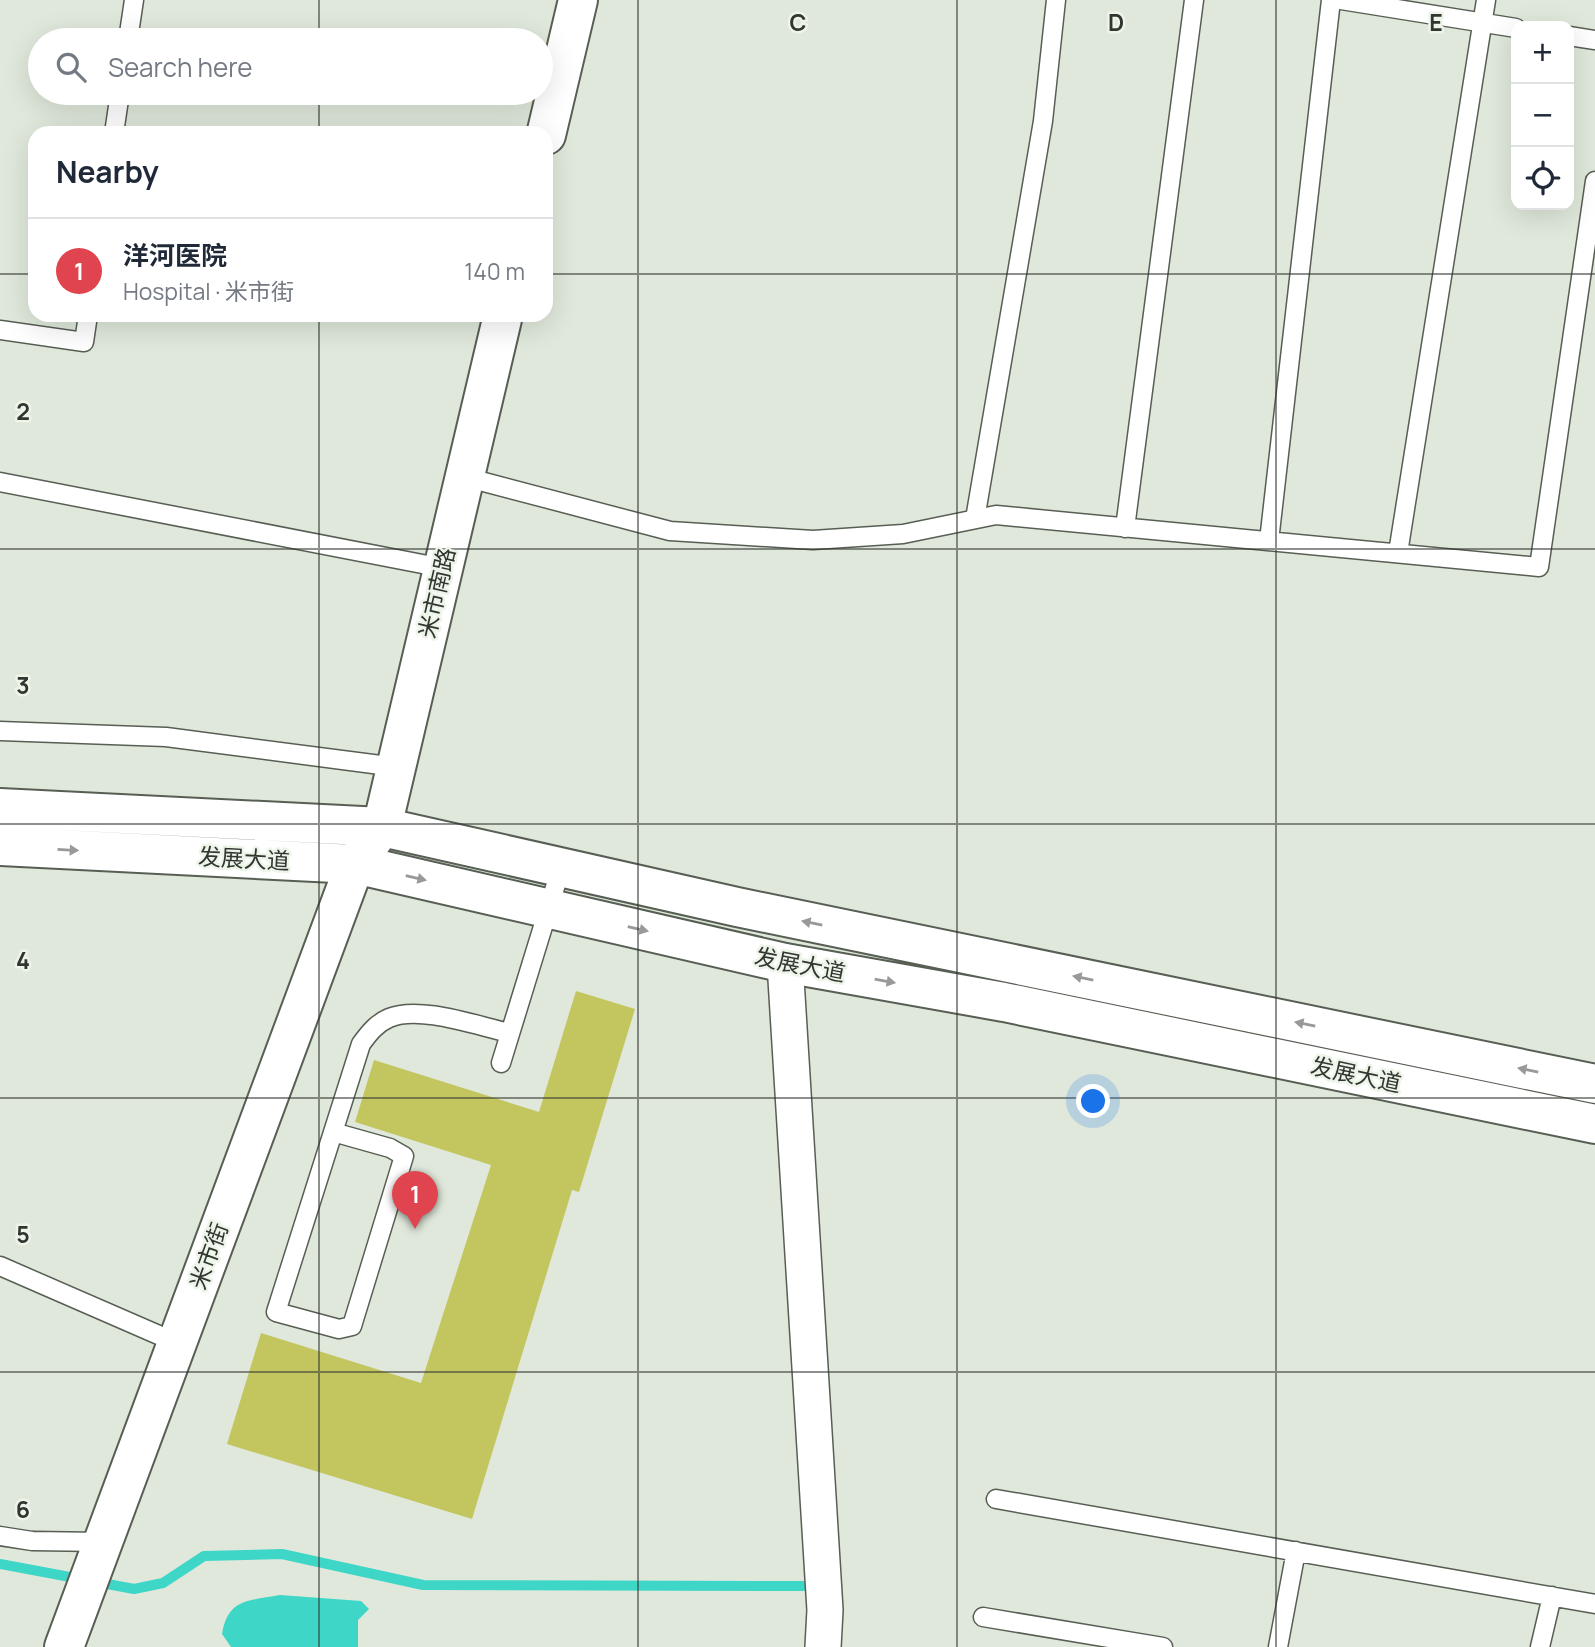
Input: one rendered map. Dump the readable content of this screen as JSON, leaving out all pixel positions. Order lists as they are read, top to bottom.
{
  "streets": {
    "main road": ["米市南路", "发展大道", "米市街"]
  },
  "crossings": [
    ["米市南路", "发展大道"],
    ["米市南路", "米市街"],
    ["发展大道", "米市街"]
  ],
  "page": {
    "map_buttons": ["+", "−"],
    "search": "Search here",
    "heading": "Nearby",
    "list": [
      {
        "mark": "1",
        "name": "洋河医院",
        "note": "Hospital · 米市街",
        "value": "140 m"
      }
    ],
    "pins": "1"
  },
  "grid": {
    "columns": ["C", "D", "E"],
    "rows": [
      "2",
      "3",
      "4",
      "5",
      "6"
    ]
  }
}
